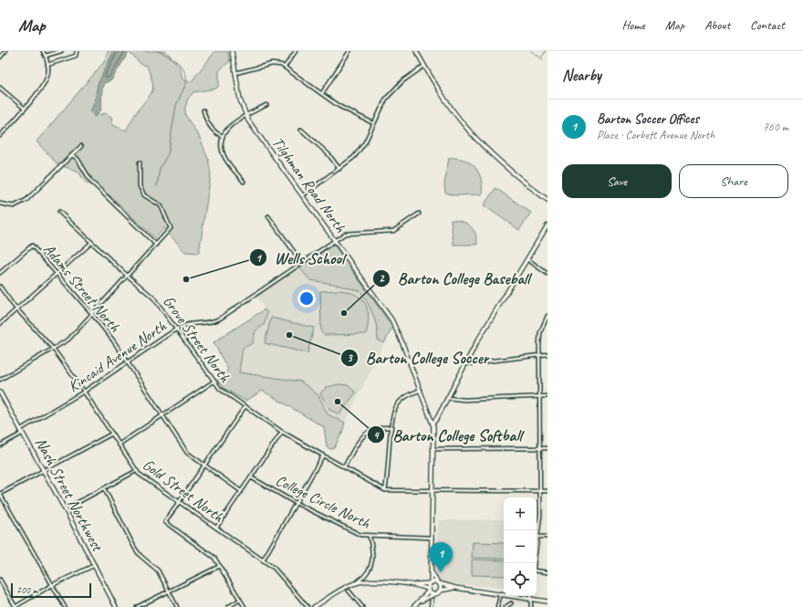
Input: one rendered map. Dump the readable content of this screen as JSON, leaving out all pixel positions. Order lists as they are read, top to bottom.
{
  "streets": {
    "street": [
      "Tilghman Road North",
      "Adams Street North",
      "Grove Street North",
      "Kincaid Avenue North",
      "Gold Street North",
      "Nash Street Northwest",
      "College Circle North"
    ]
  },
  "crossings": [
    ["Tilghman Road North", "Grove Street North"],
    ["Tilghman Road North", "Kincaid Avenue North"],
    ["Tilghman Road North", "College Circle North"],
    ["Adams Street North", "Kincaid Avenue North"],
    ["Grove Street North", "Kincaid Avenue North"],
    ["Kincaid Avenue North", "Gold Street North"],
    ["Kincaid Avenue North", "Nash Street Northwest"]
  ],
  "places": [
    "Wells School",
    "Barton College Baseball",
    "Barton College Soccer",
    "Barton College Softball"
  ],
  "scale_bar": "200 m",
  "page": {
    "header": "Map",
    "nav": [
      "Home",
      "Map",
      "About",
      "Contact"
    ],
    "heading": "Nearby",
    "list": [
      {
        "mark": "1",
        "name": "Barton Soccer Offices",
        "note": "Place · Corbett Avenue North",
        "value": "760 m"
      }
    ],
    "buttons": ["Save", "Share"],
    "map_buttons": ["+", "−"],
    "pins": "1",
    "scale": "200 m"
  }
}
